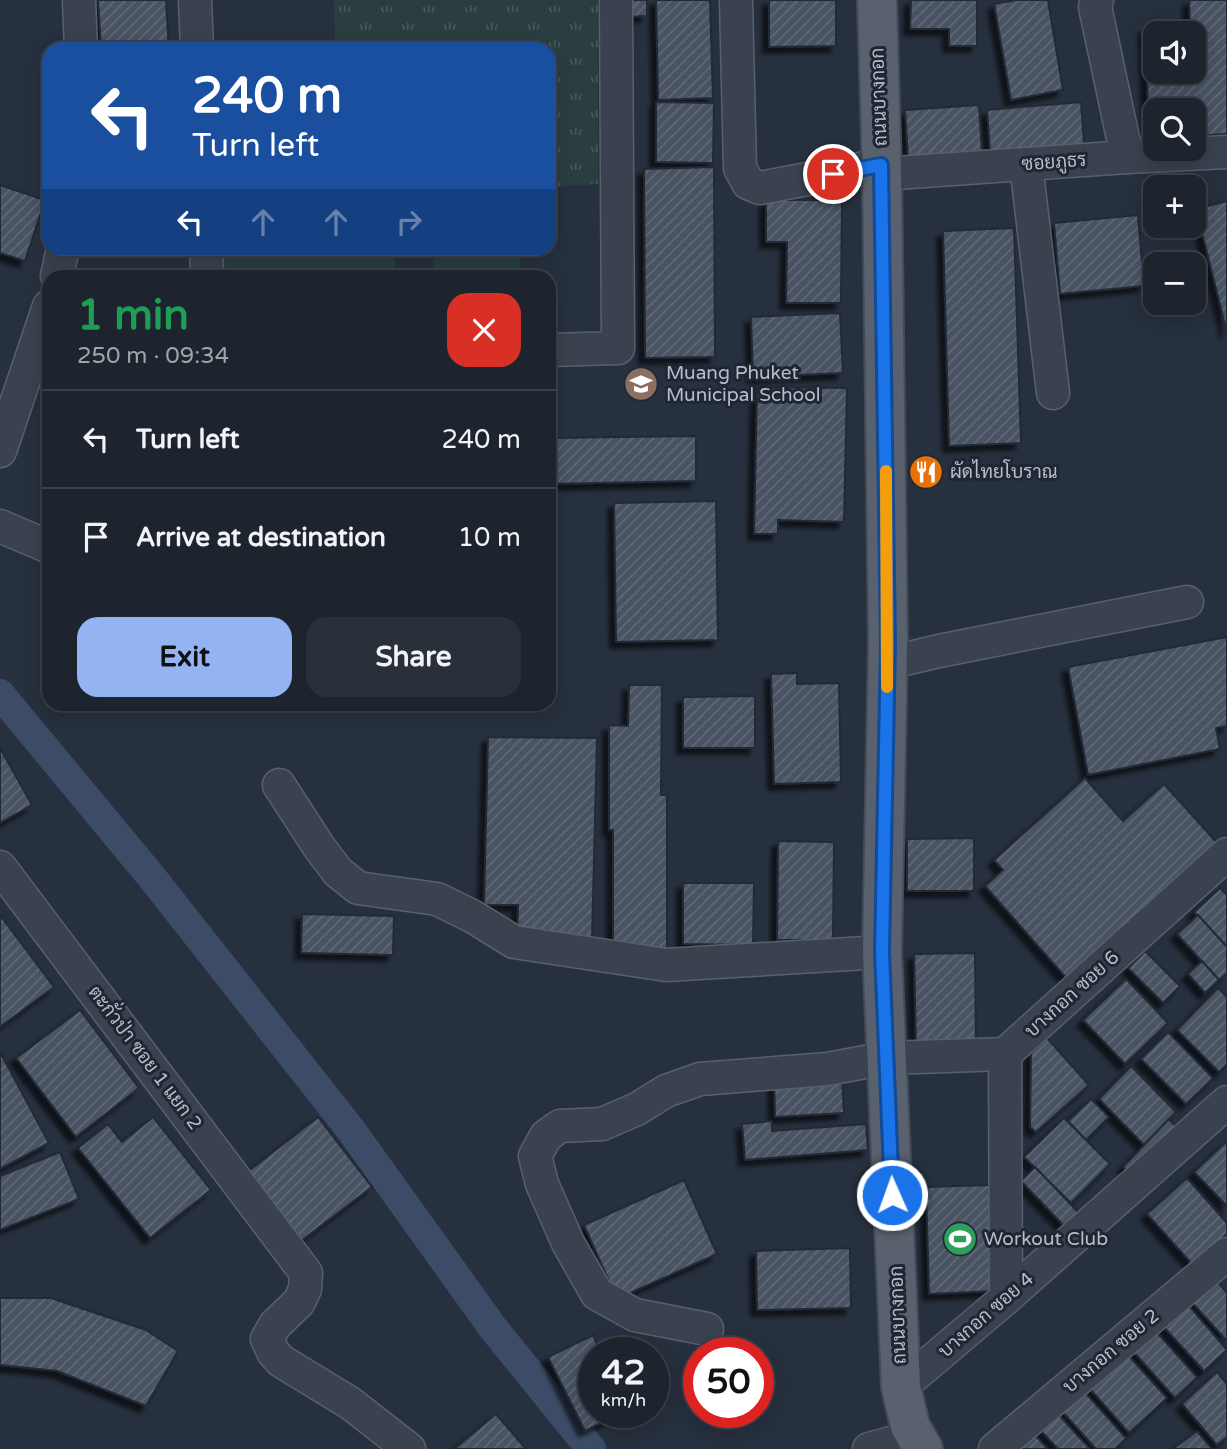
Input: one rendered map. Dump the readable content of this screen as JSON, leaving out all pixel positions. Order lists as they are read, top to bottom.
{
  "streets": {
    "main road": ["ถนนบางกอก"],
    "street": [
      "ซอยภูธร",
      "บางกอก ซอย 6",
      "ตะกั่วป่า ซอย 1 แยก 2",
      "บางกอก ซอย 4",
      "บางกอก ซอย 2"
    ]
  },
  "crossings": [
    ["ถนนบางกอก", "ซอยภูธร"],
    ["ถนนบางกอก", "บางกอก ซอย 4"]
  ],
  "places": {
    "school or university": ["Muang Phuket Municipal School"],
    "restaurant": ["ผัดไทยโบราณ"],
    "sports": ["Workout Club"]
  },
  "page": {
    "map_buttons": ["+", "−"],
    "turn": ["240 m", "Turn left"],
    "heading": ["1 min", "250 m · 09:34"],
    "list": [
      {
        "name": "Turn left",
        "value": "240 m"
      },
      {
        "name": "Arrive at destination",
        "value": "10 m"
      }
    ],
    "buttons": ["Exit", "Share"],
    "speed": "42 km/h",
    "limit": "50"
  }
}
